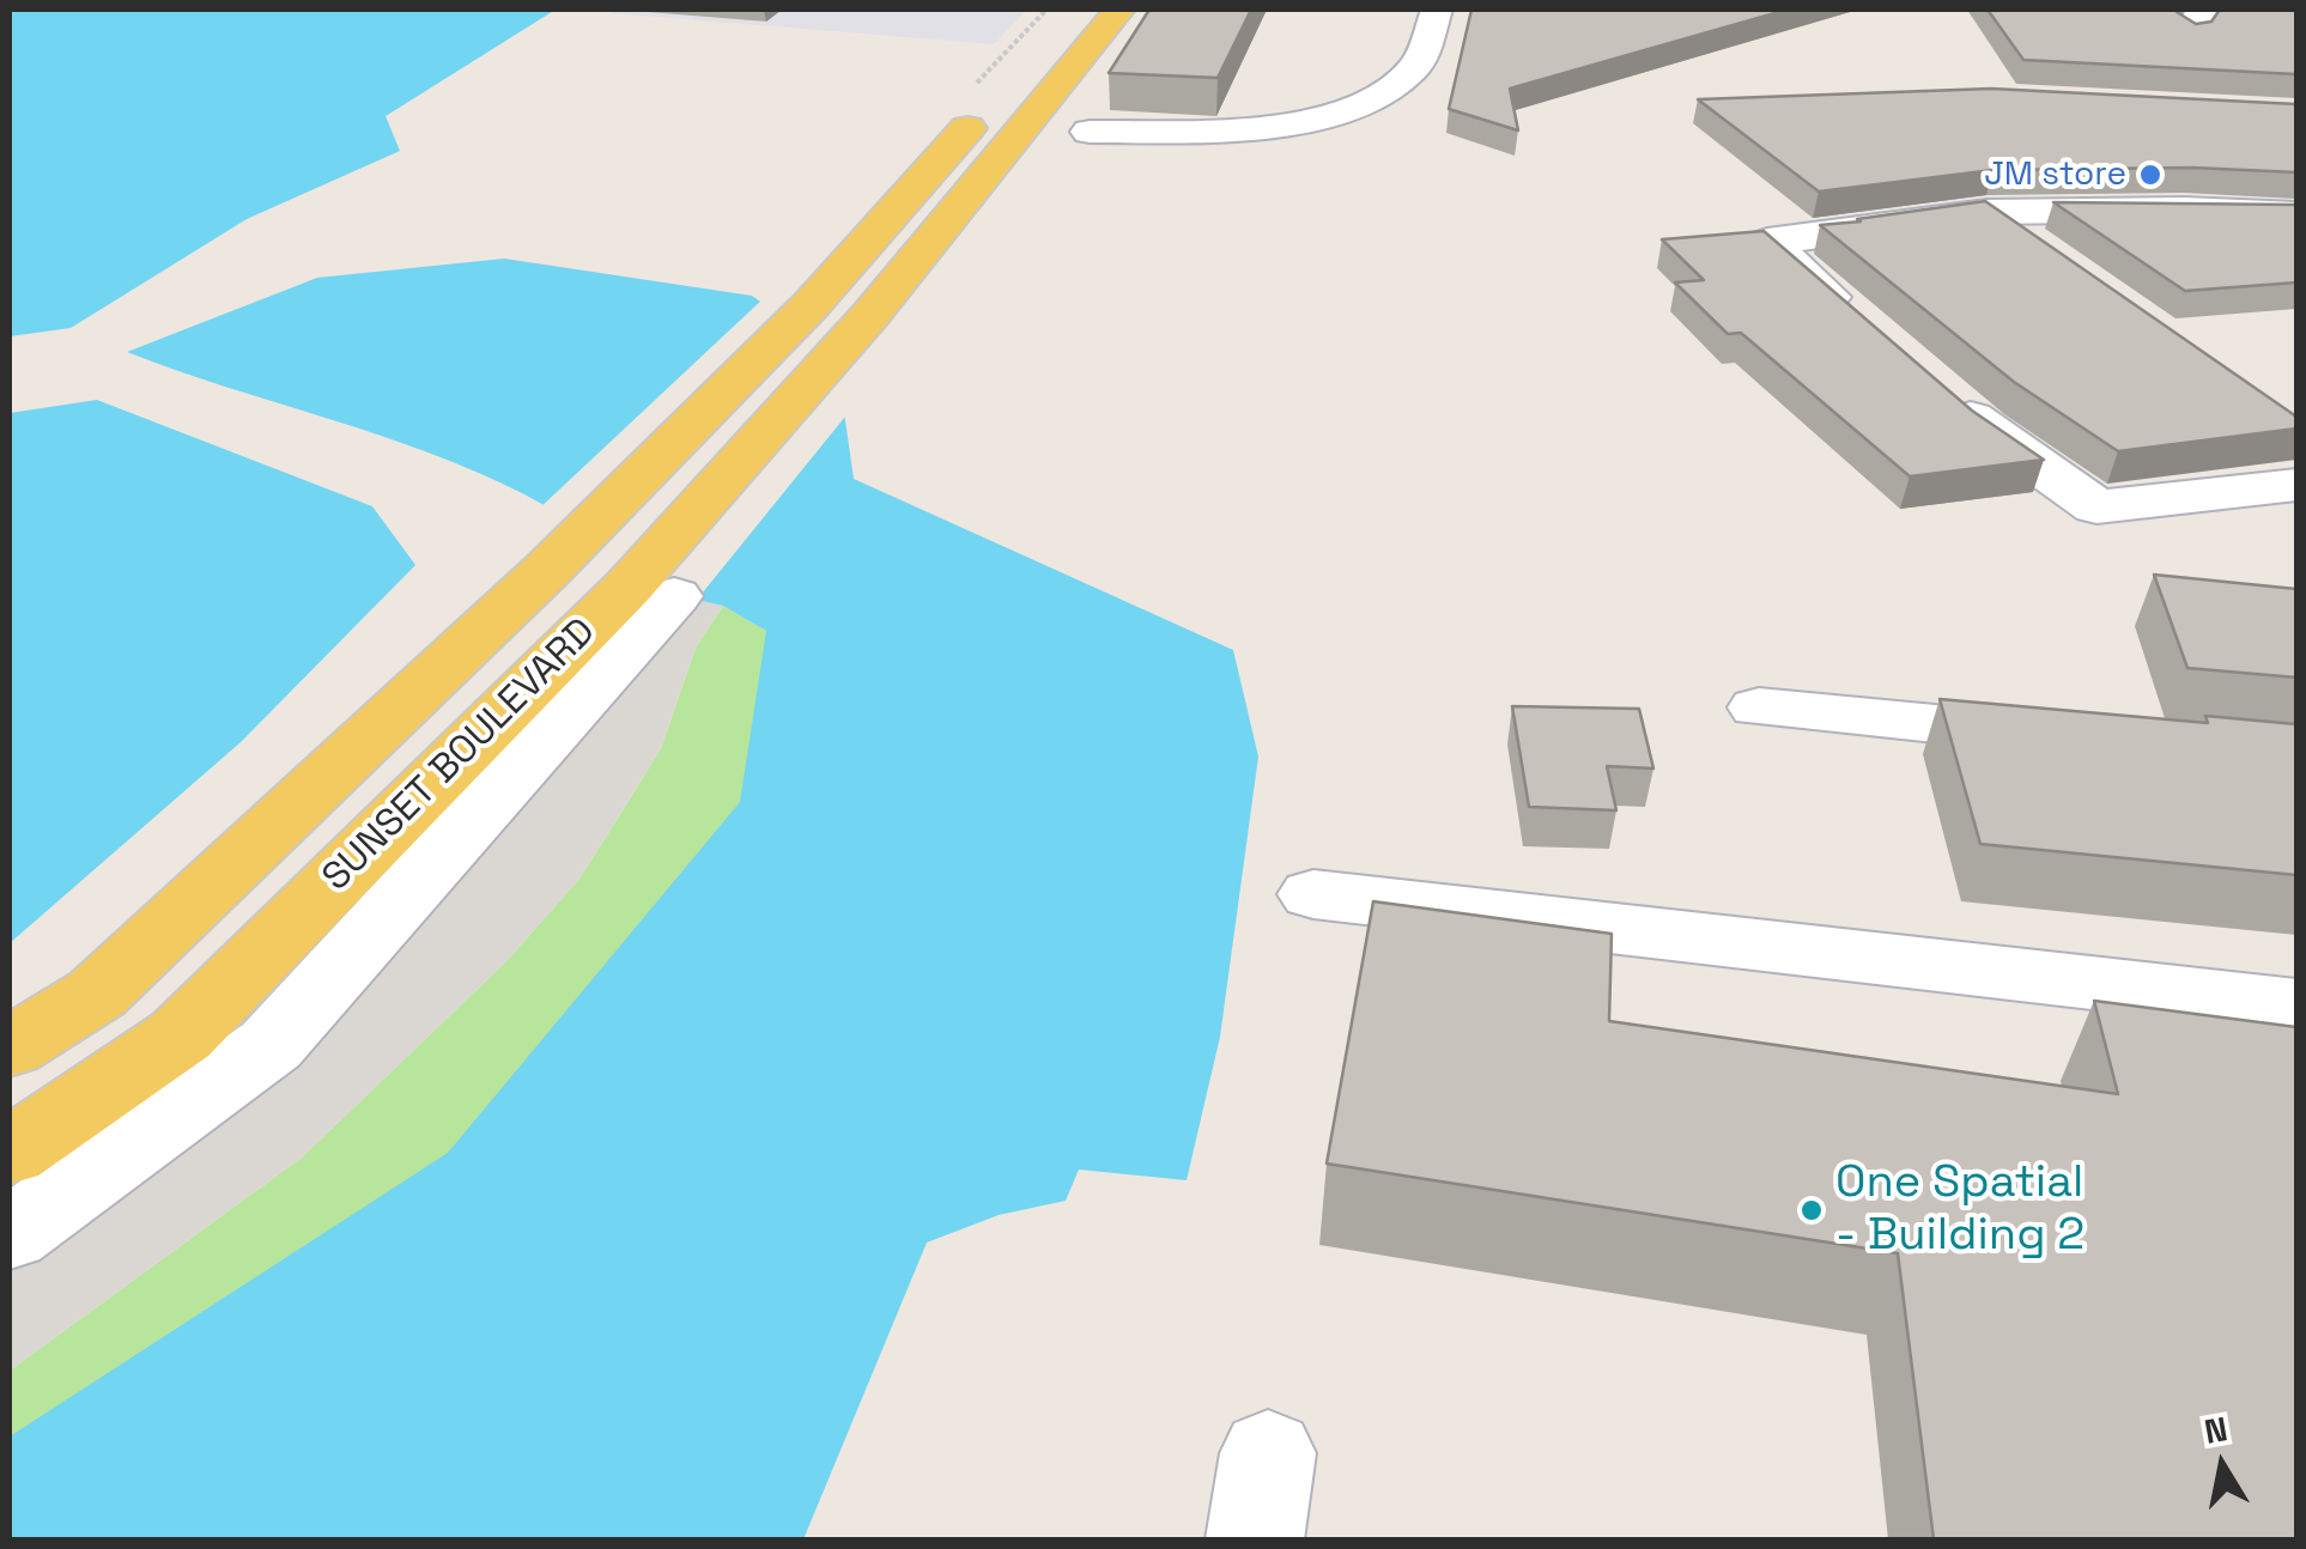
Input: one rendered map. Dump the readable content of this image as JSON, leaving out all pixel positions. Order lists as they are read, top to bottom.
{
  "streets": {
    "main road": ["SUNSET BOULEVARD"]
  },
  "places": ["JM store", "One Spatial - Building 2"],
  "north": "top"
}
